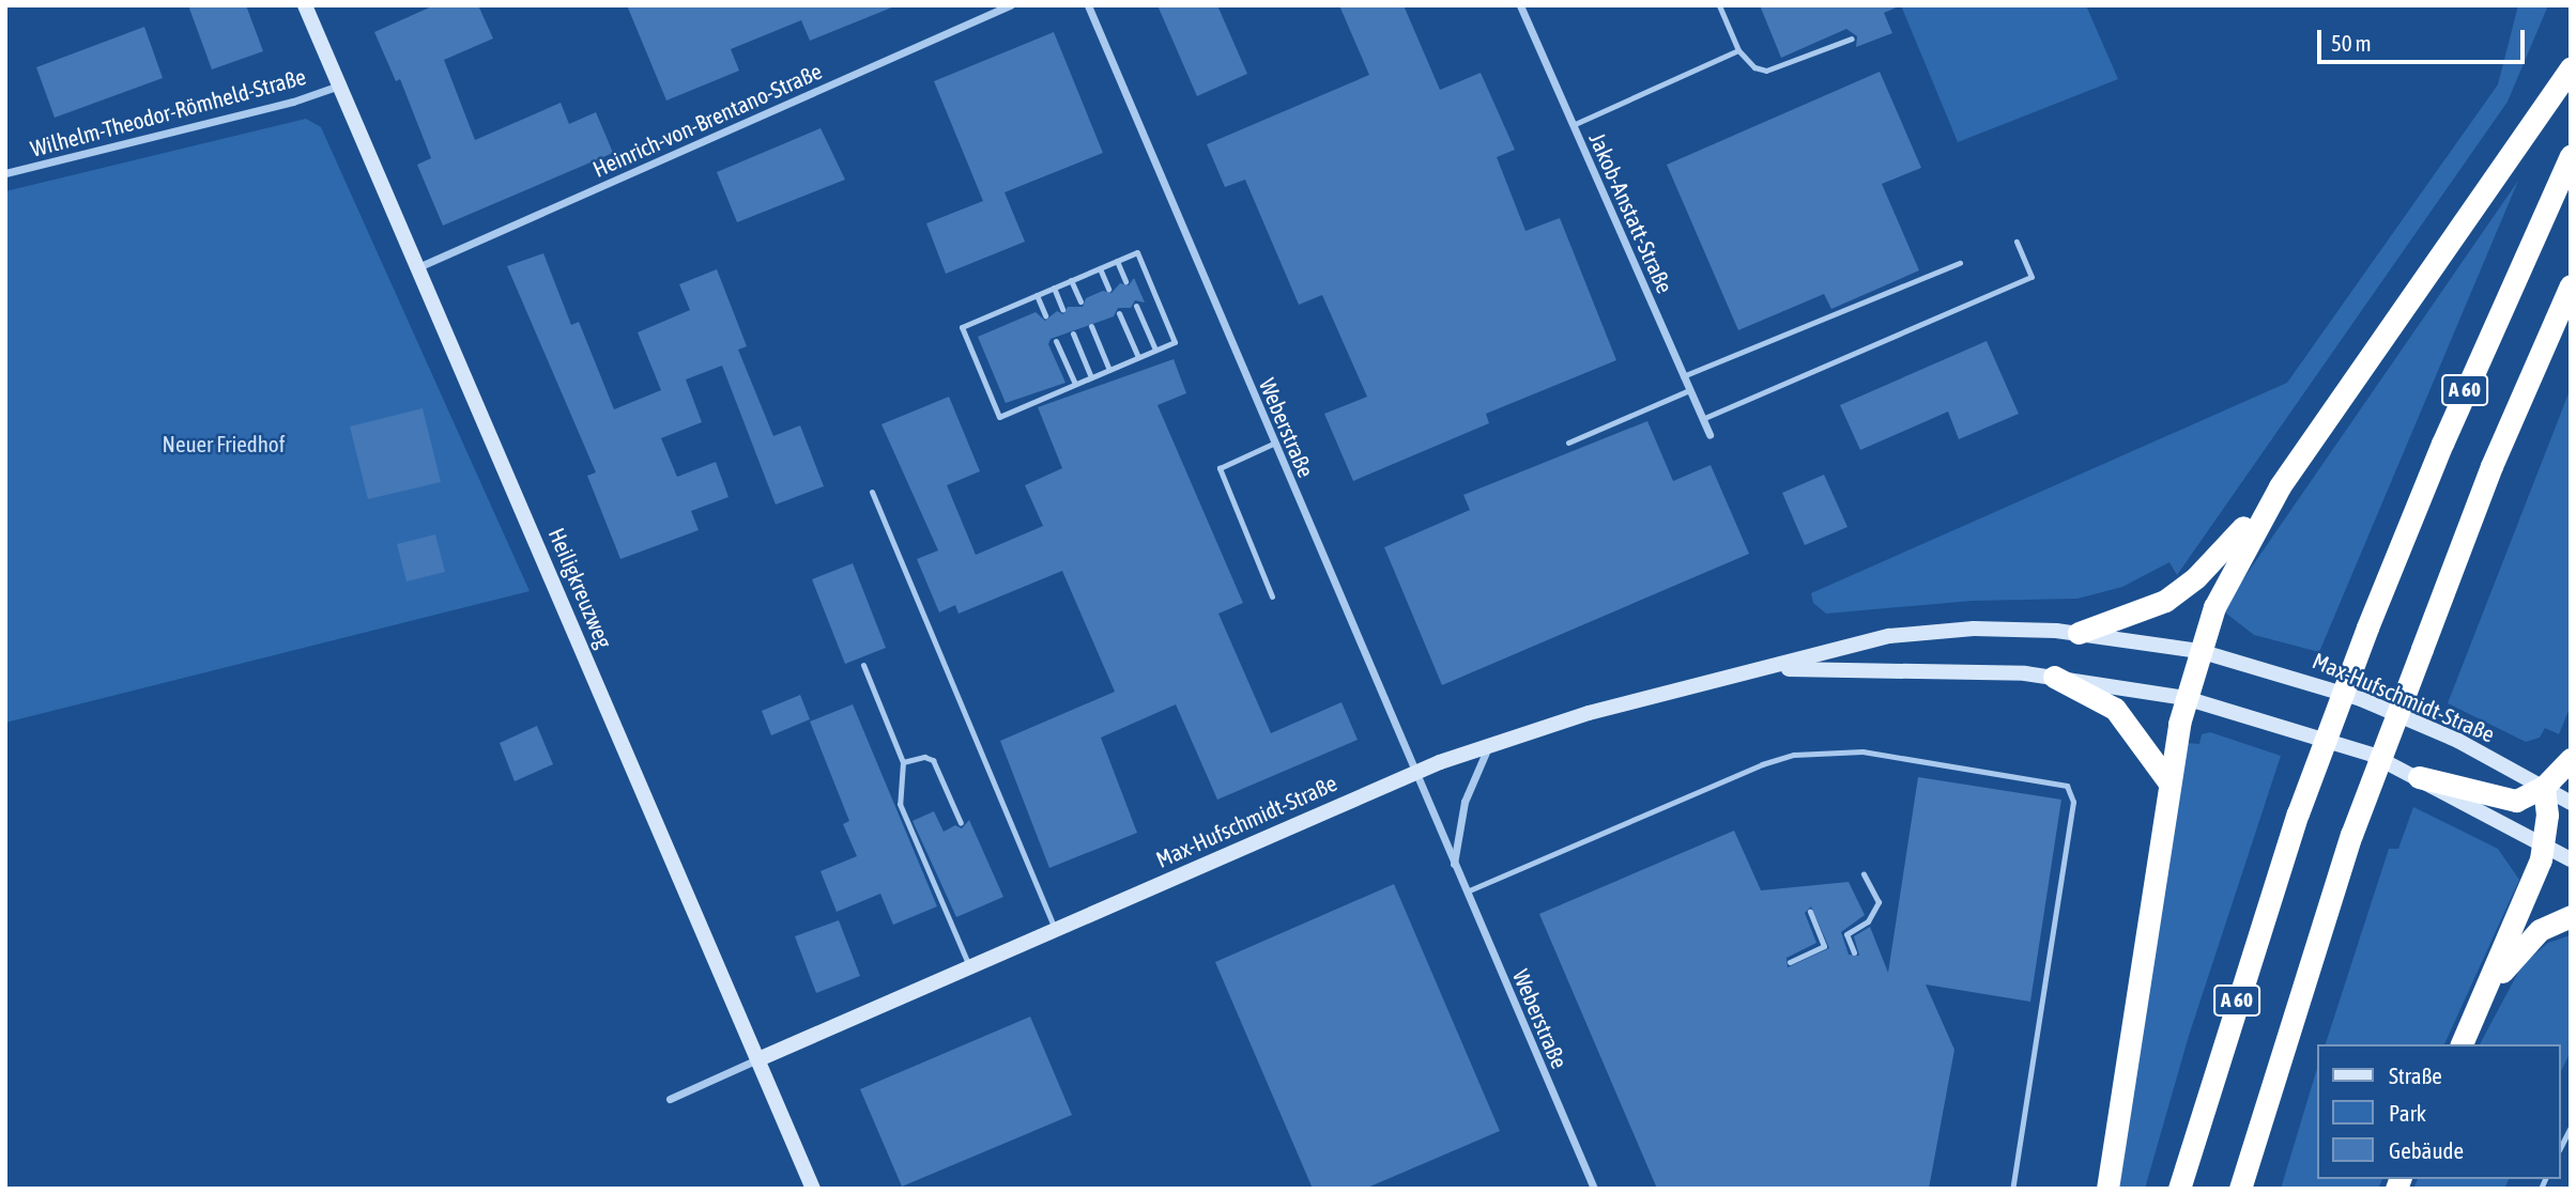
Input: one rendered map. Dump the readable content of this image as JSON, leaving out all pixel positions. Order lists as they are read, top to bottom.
{
  "streets": {
    "highway": ["A 60"],
    "street": [
      "Wilhelm-Theodor-Römheld-Straße",
      "Heinrich-von-Brentano-Straße",
      "Jakob-Anstatt-Straße",
      "Weberstraße",
      "Heiligkreuzweg",
      "Max-Hufschmidt-Straße"
    ]
  },
  "crossings": [
    ["Wilhelm-Theodor-Römheld-Straße", "Heiligkreuzweg"],
    ["Heinrich-von-Brentano-Straße", "Heiligkreuzweg"],
    ["Weberstraße", "Max-Hufschmidt-Straße"],
    ["Heiligkreuzweg", "Max-Hufschmidt-Straße"]
  ],
  "parks": ["Neuer Friedhof"],
  "legend": ["Straße", "Park", "Gebäude"],
  "scale_bar": "50 m"
}
